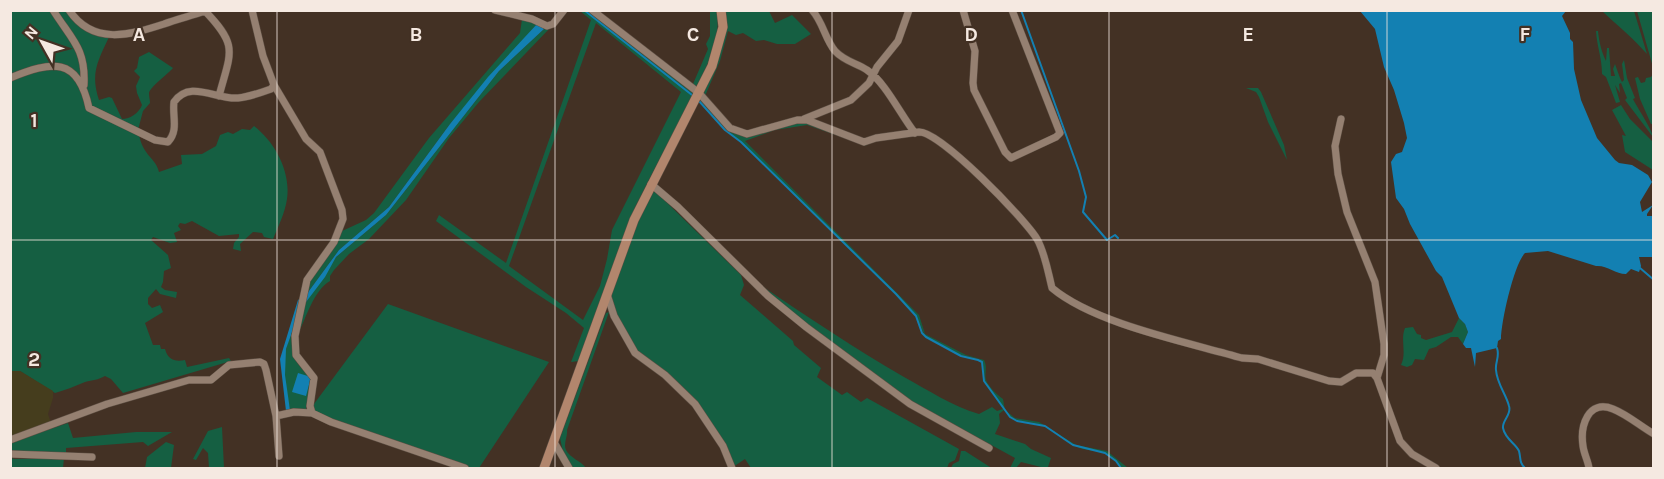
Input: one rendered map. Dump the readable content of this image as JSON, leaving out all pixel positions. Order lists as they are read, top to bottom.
{
  "north": "top left",
  "grid": {
    "columns": [
      "A",
      "B",
      "C",
      "D",
      "E",
      "F"
    ],
    "rows": ["1", "2"]
  }
}
